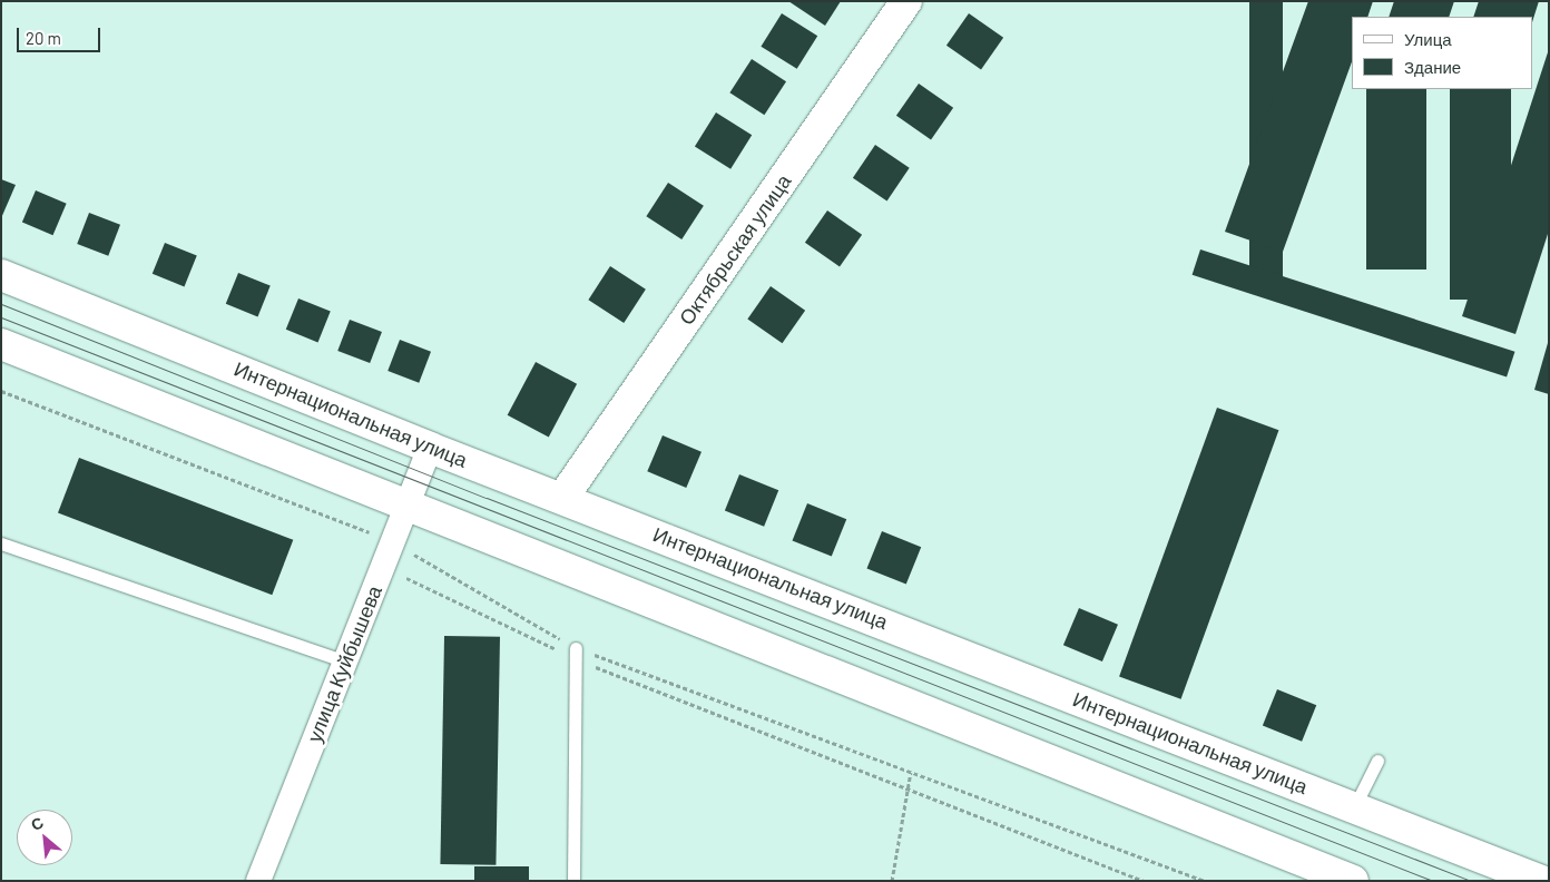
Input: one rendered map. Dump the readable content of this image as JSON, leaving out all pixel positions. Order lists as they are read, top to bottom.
{
  "streets": {
    "main road": ["Октябрьская улица", "Интернациональная улица"],
    "street": ["улица Куйбышева"]
  },
  "crossings": [
    ["Октябрьская улица", "Интернациональная улица"],
    ["Интернациональная улица", "улица Куйбышева"]
  ],
  "legend": ["Улица", "Здание"],
  "scale_bar": "20 m",
  "north": "top left"
}
